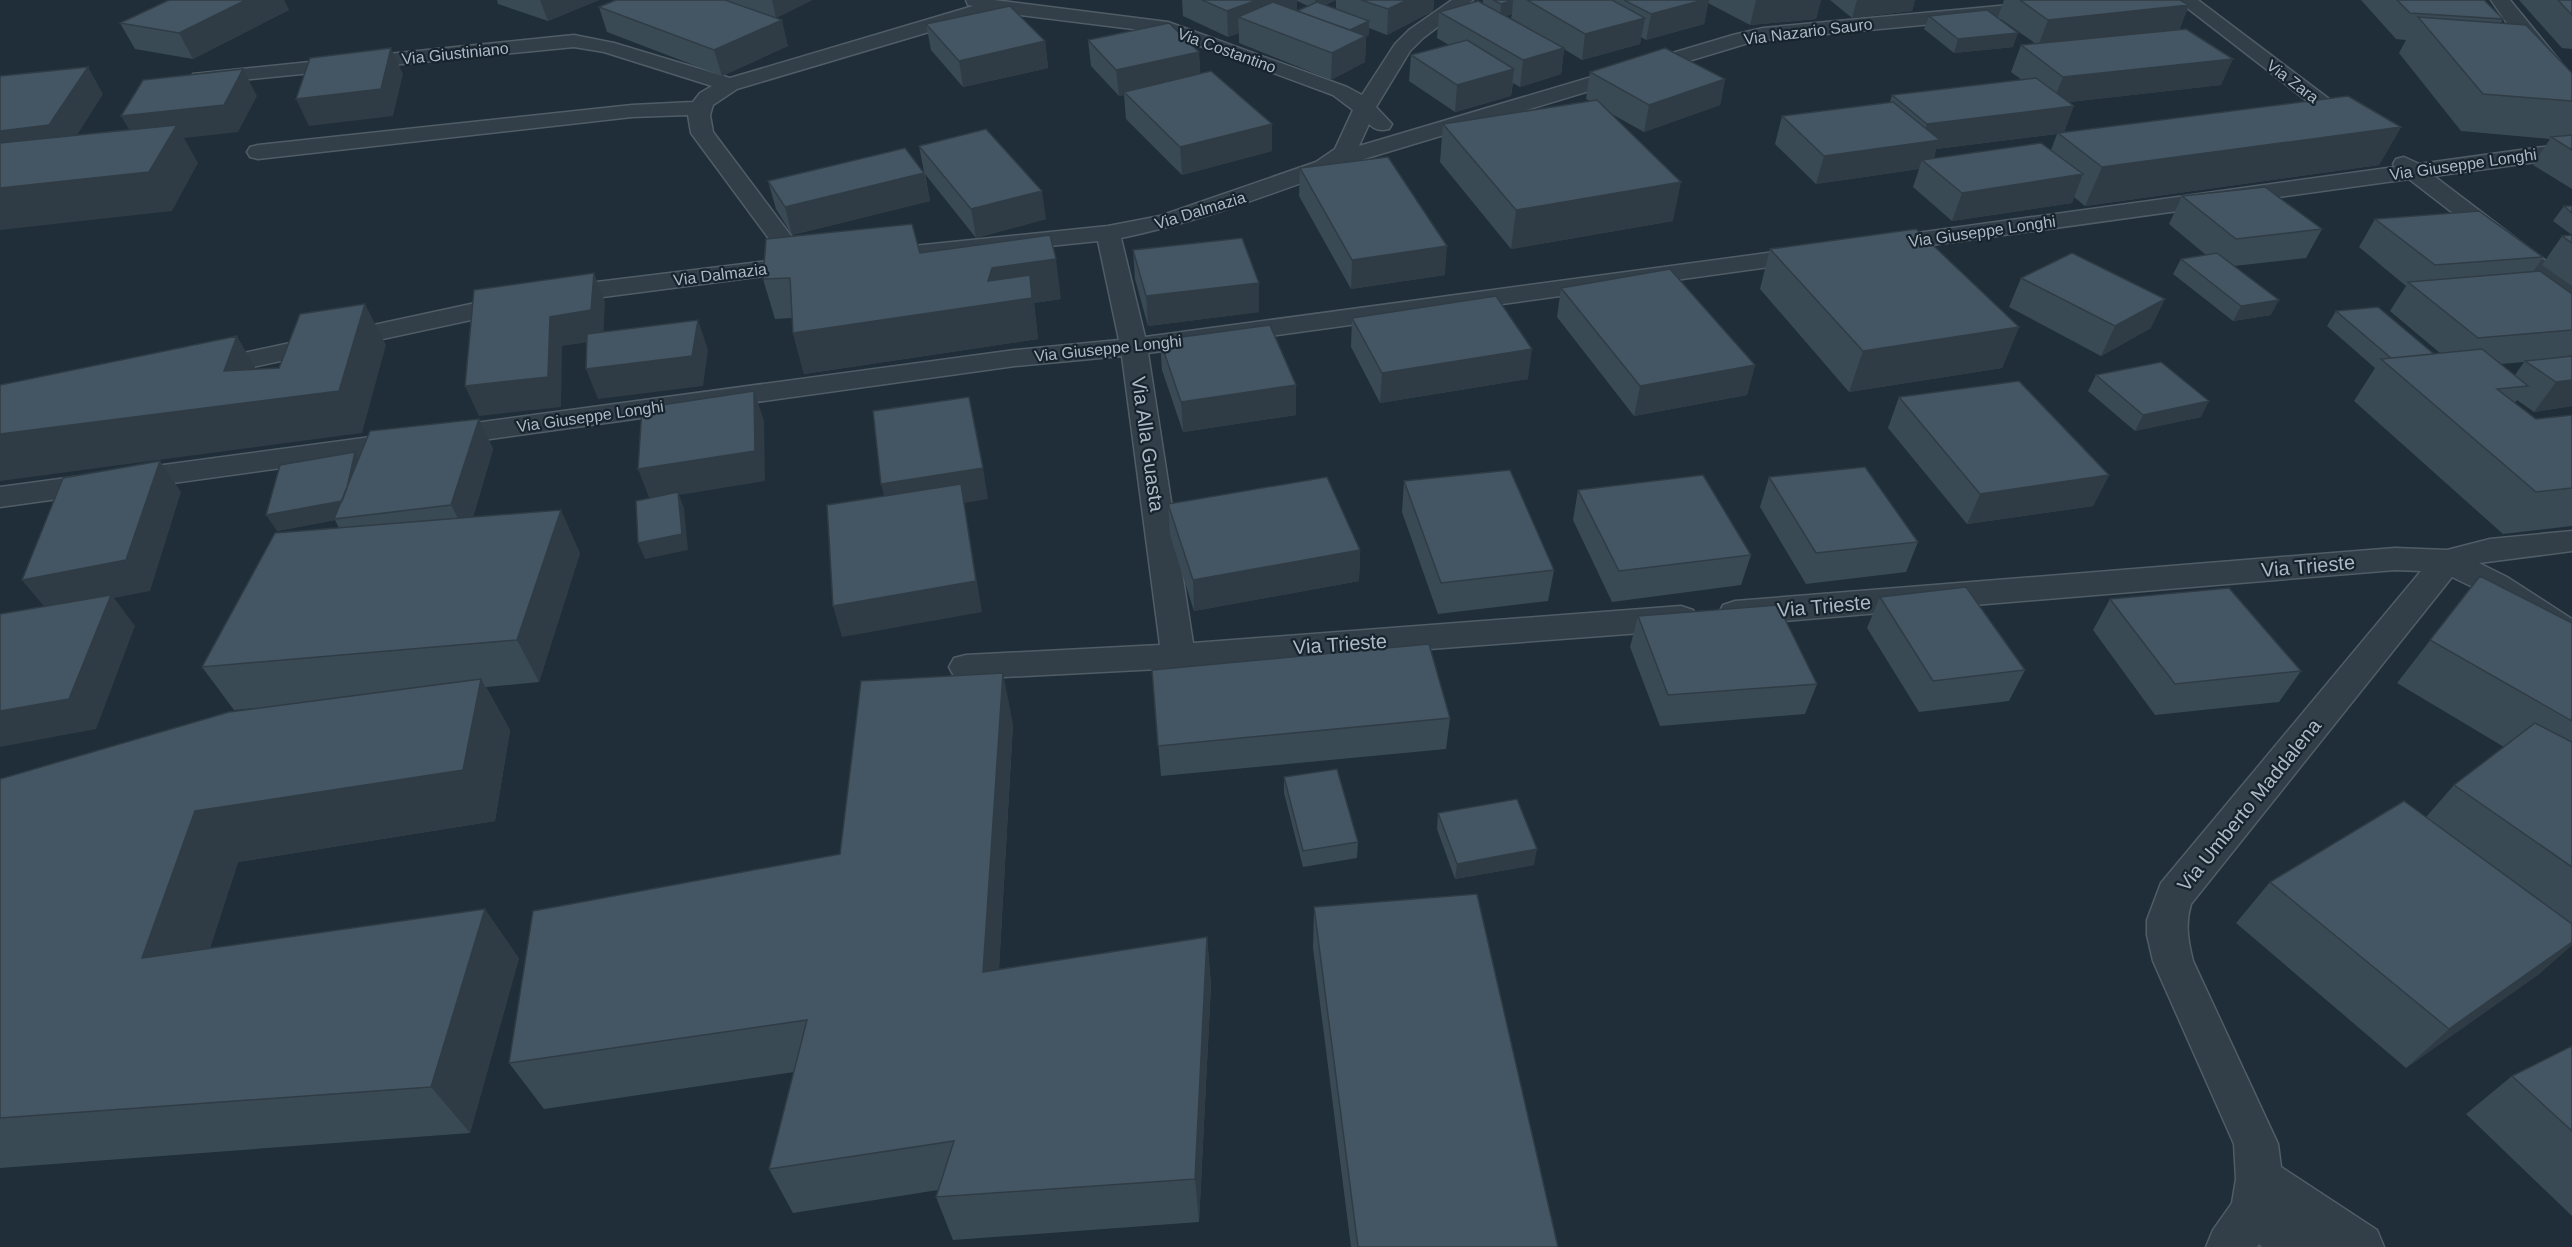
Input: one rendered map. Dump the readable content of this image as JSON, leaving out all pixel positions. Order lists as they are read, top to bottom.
{
  "streets": {
    "street": [
      "Via Nazario Sauro",
      "Via Costantino",
      "Via Giustiniano",
      "Via Zara",
      "Via Giuseppe Longhi",
      "Via Dalmazia",
      "Via Alla Guasta",
      "Via Trieste",
      "Via Umberto Maddalena"
    ]
  },
  "crossings": [
    ["Via Nazario Sauro", "Via Costantino"],
    ["Via Nazario Sauro", "Via Dalmazia"],
    ["Via Giuseppe Longhi", "Via Alla Guasta"],
    ["Via Dalmazia", "Via Alla Guasta"],
    ["Via Alla Guasta", "Via Trieste"],
    ["Via Trieste", "Via Umberto Maddalena"]
  ]
}
